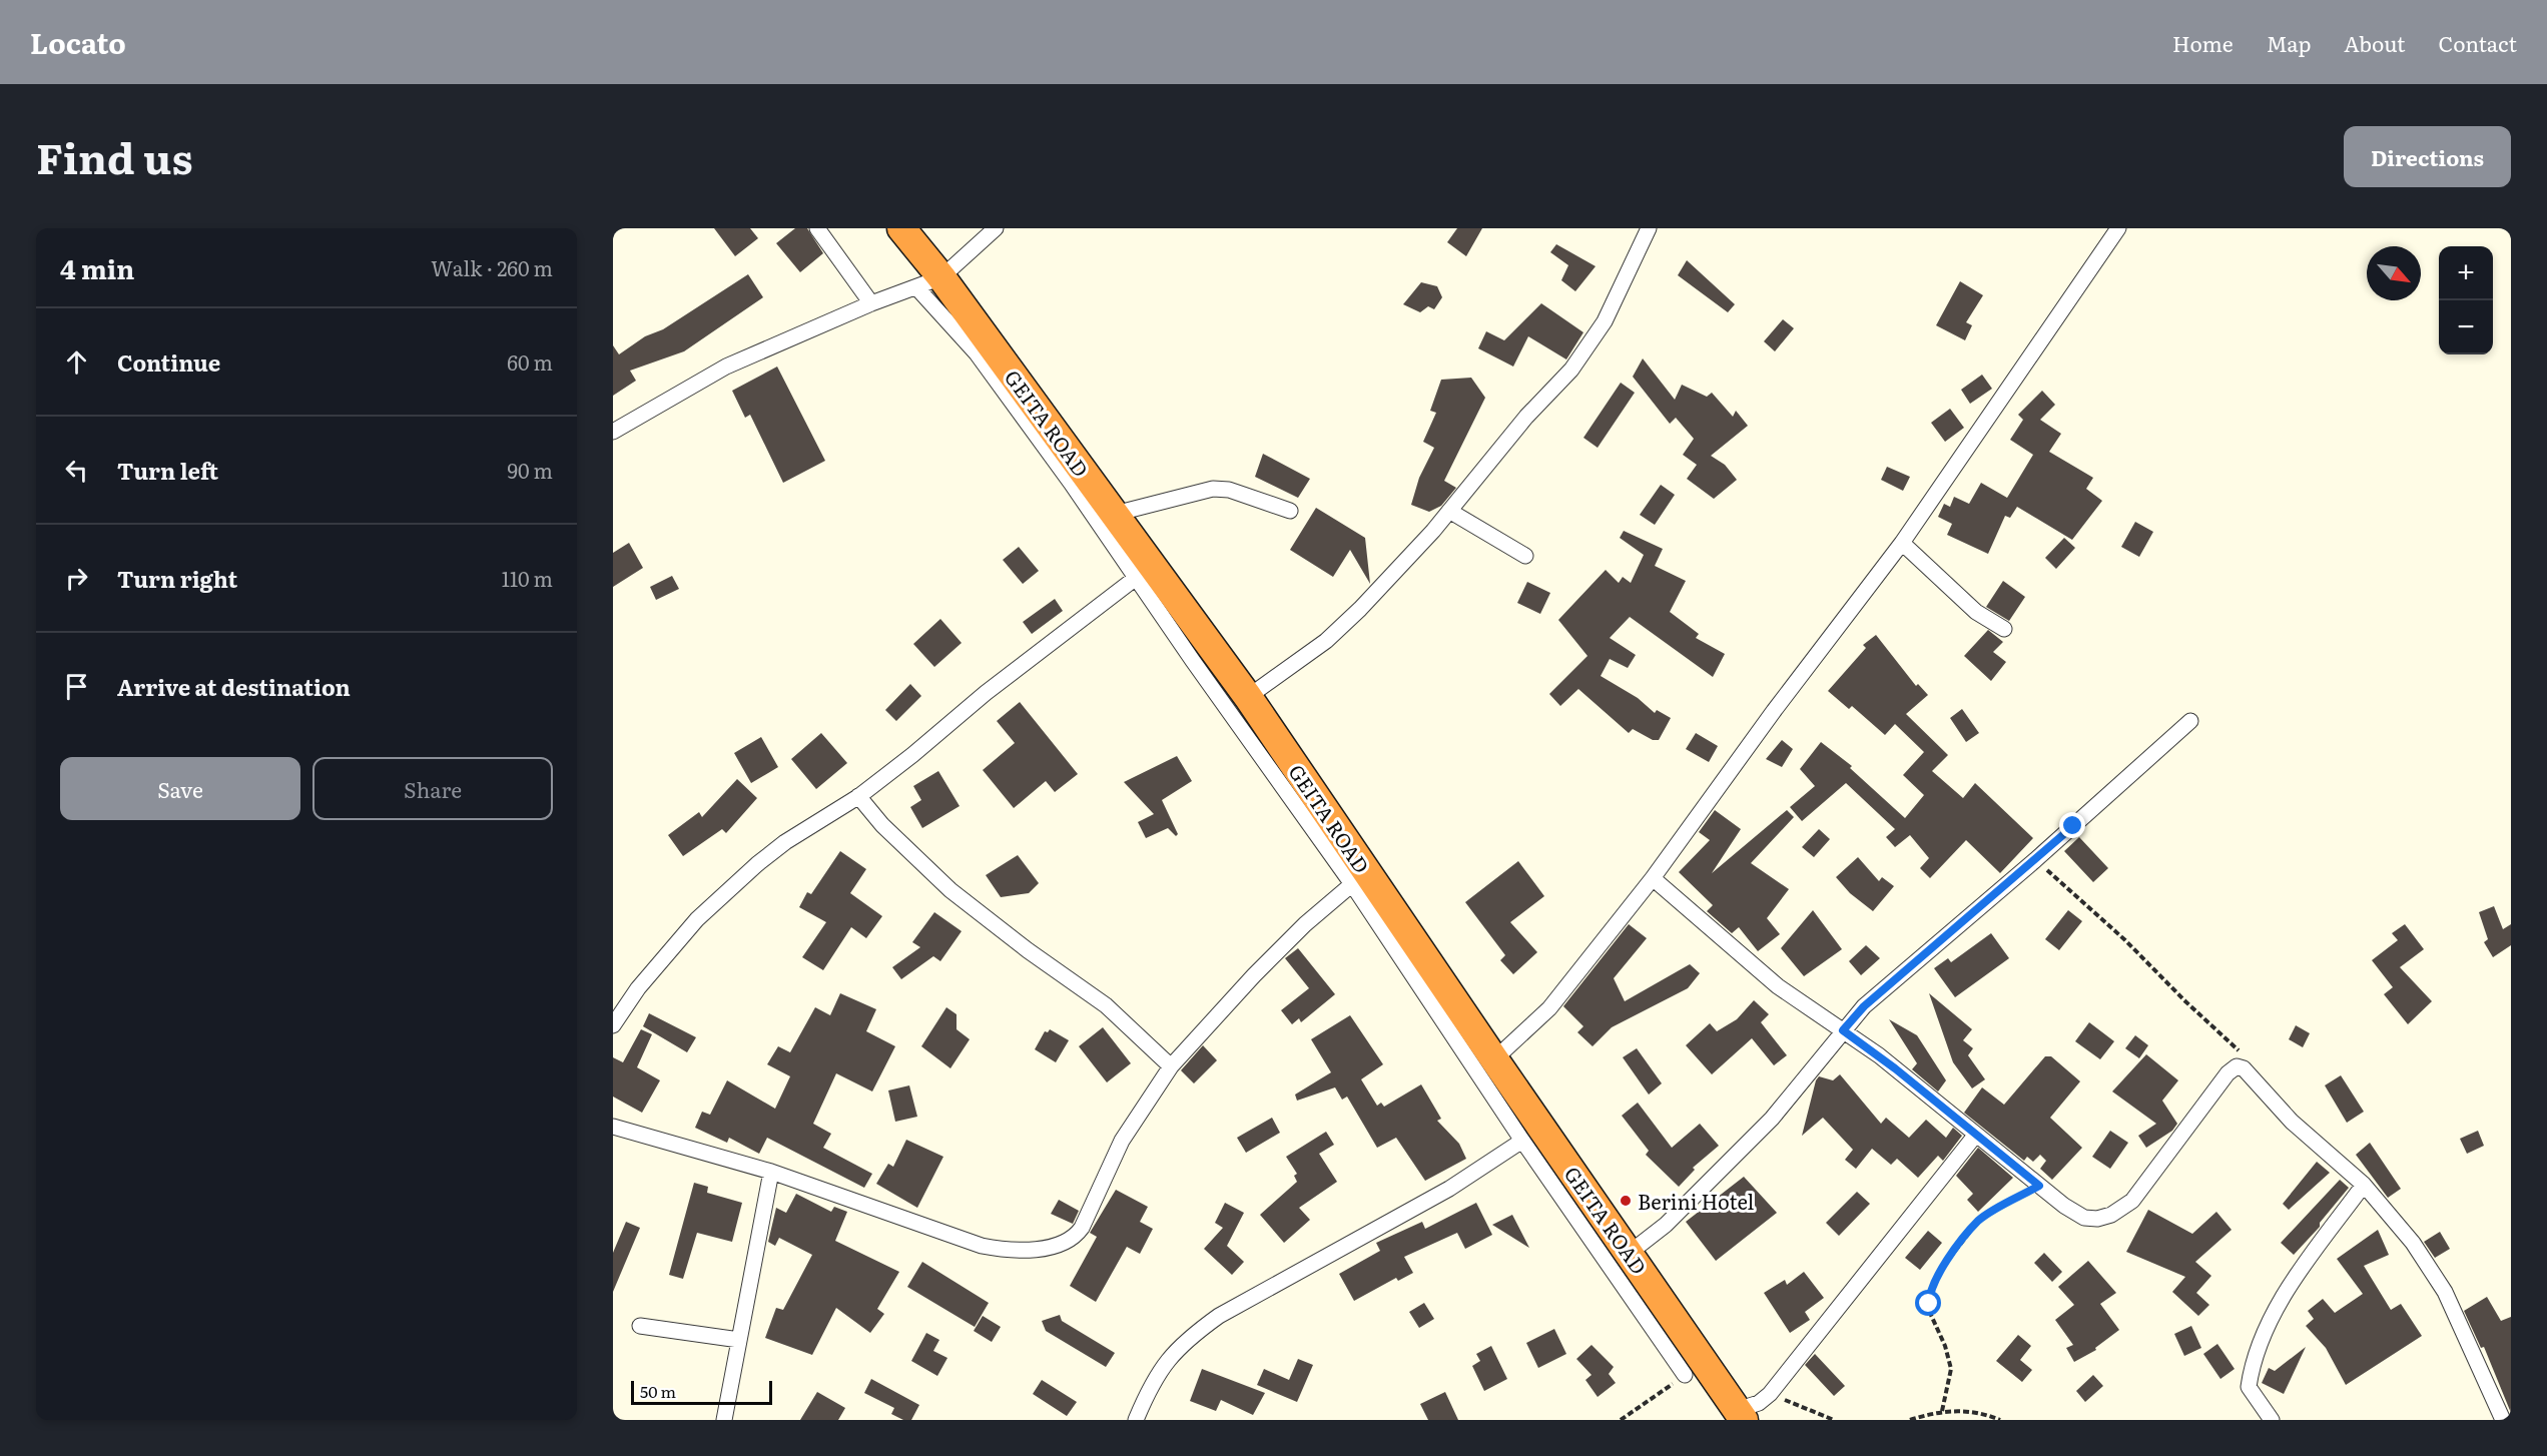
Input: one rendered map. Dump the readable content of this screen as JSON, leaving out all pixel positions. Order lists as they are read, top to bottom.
{
  "streets": {
    "highway": ["GEITA ROAD"]
  },
  "places": ["Berini Hotel"],
  "scale_bar": "50 m",
  "north": "bottom right",
  "page": {
    "header": "Locato",
    "nav": [
      "Home",
      "Map",
      "About",
      "Contact"
    ],
    "title": "Find us",
    "buttons": [
      "Directions",
      ["Save", "Share"]
    ],
    "heading": ["4 min", "Walk · 260 m"],
    "map_buttons": ["+", "−"],
    "list": [
      ["Continue", "60 m"],
      ["Turn left", "90 m"],
      ["Turn right", "110 m"],
      "Arrive at destination"
    ],
    "scale": "50 m"
  }
}
